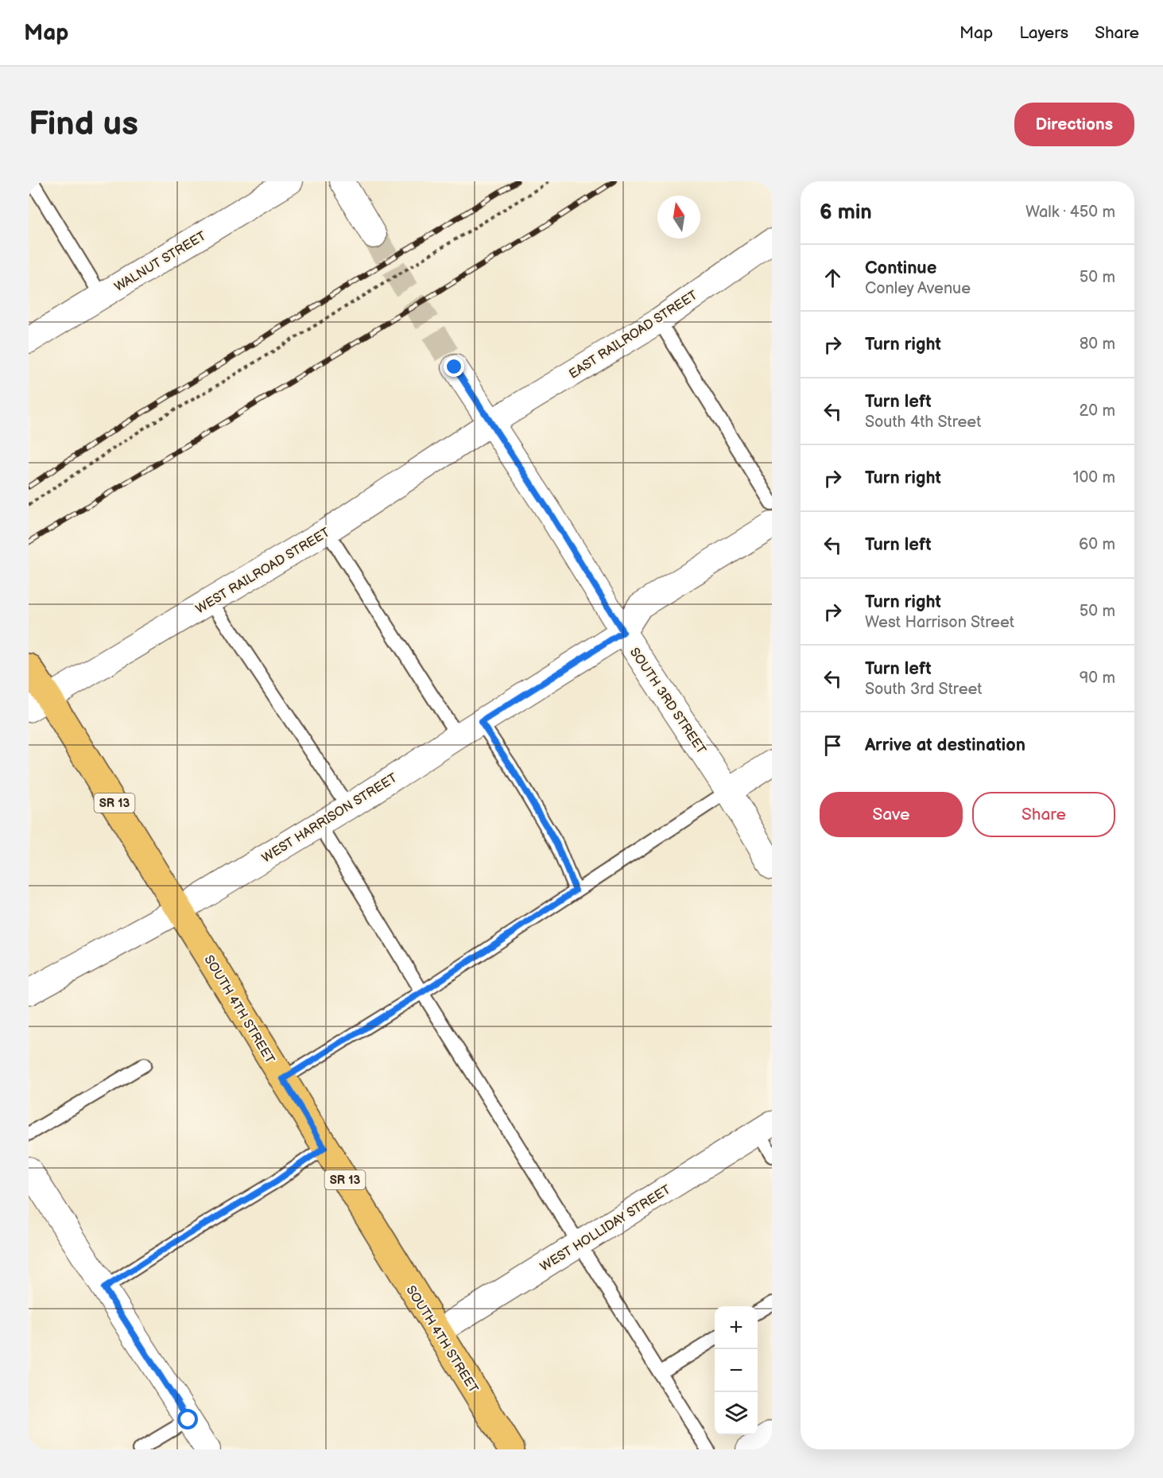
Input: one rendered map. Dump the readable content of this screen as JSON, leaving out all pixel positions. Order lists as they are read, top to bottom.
{
  "streets": {
    "main road": ["SR 13", "SOUTH 4TH STREET"],
    "street": [
      "WALNUT STREET",
      "EAST RAILROAD STREET",
      "WEST RAILROAD STREET",
      "SOUTH 3RD STREET",
      "WEST HARRISON STREET",
      "WEST HOLLIDAY STREET"
    ]
  },
  "crossings": [
    ["EAST RAILROAD STREET", "WEST RAILROAD STREET"],
    ["EAST RAILROAD STREET", "SOUTH 3RD STREET"],
    ["WEST RAILROAD STREET", "SOUTH 3RD STREET"],
    ["WEST RAILROAD STREET", "SOUTH 4TH STREET"],
    ["SOUTH 3RD STREET", "WEST HARRISON STREET"],
    ["WEST HARRISON STREET", "SOUTH 4TH STREET"],
    ["SOUTH 4TH STREET", "WEST HOLLIDAY STREET"]
  ],
  "north": "top",
  "page": {
    "header": "Map",
    "nav": ["Map", "Layers", "Share"],
    "buttons": [
      "Directions",
      ["Save", "Share"]
    ],
    "title": "Find us",
    "heading": ["6 min", "Walk · 450 m"],
    "list": [
      ["Continue", "Conley Avenue", "50 m"],
      ["Turn right", "80 m"],
      ["Turn left", "South 4th Street", "20 m"],
      ["Turn right", "100 m"],
      ["Turn left", "60 m"],
      ["Turn right", "West Harrison Street", "50 m"],
      ["Turn left", "South 3rd Street", "90 m"],
      "Arrive at destination"
    ],
    "map_buttons": ["+", "−"]
  }
}
